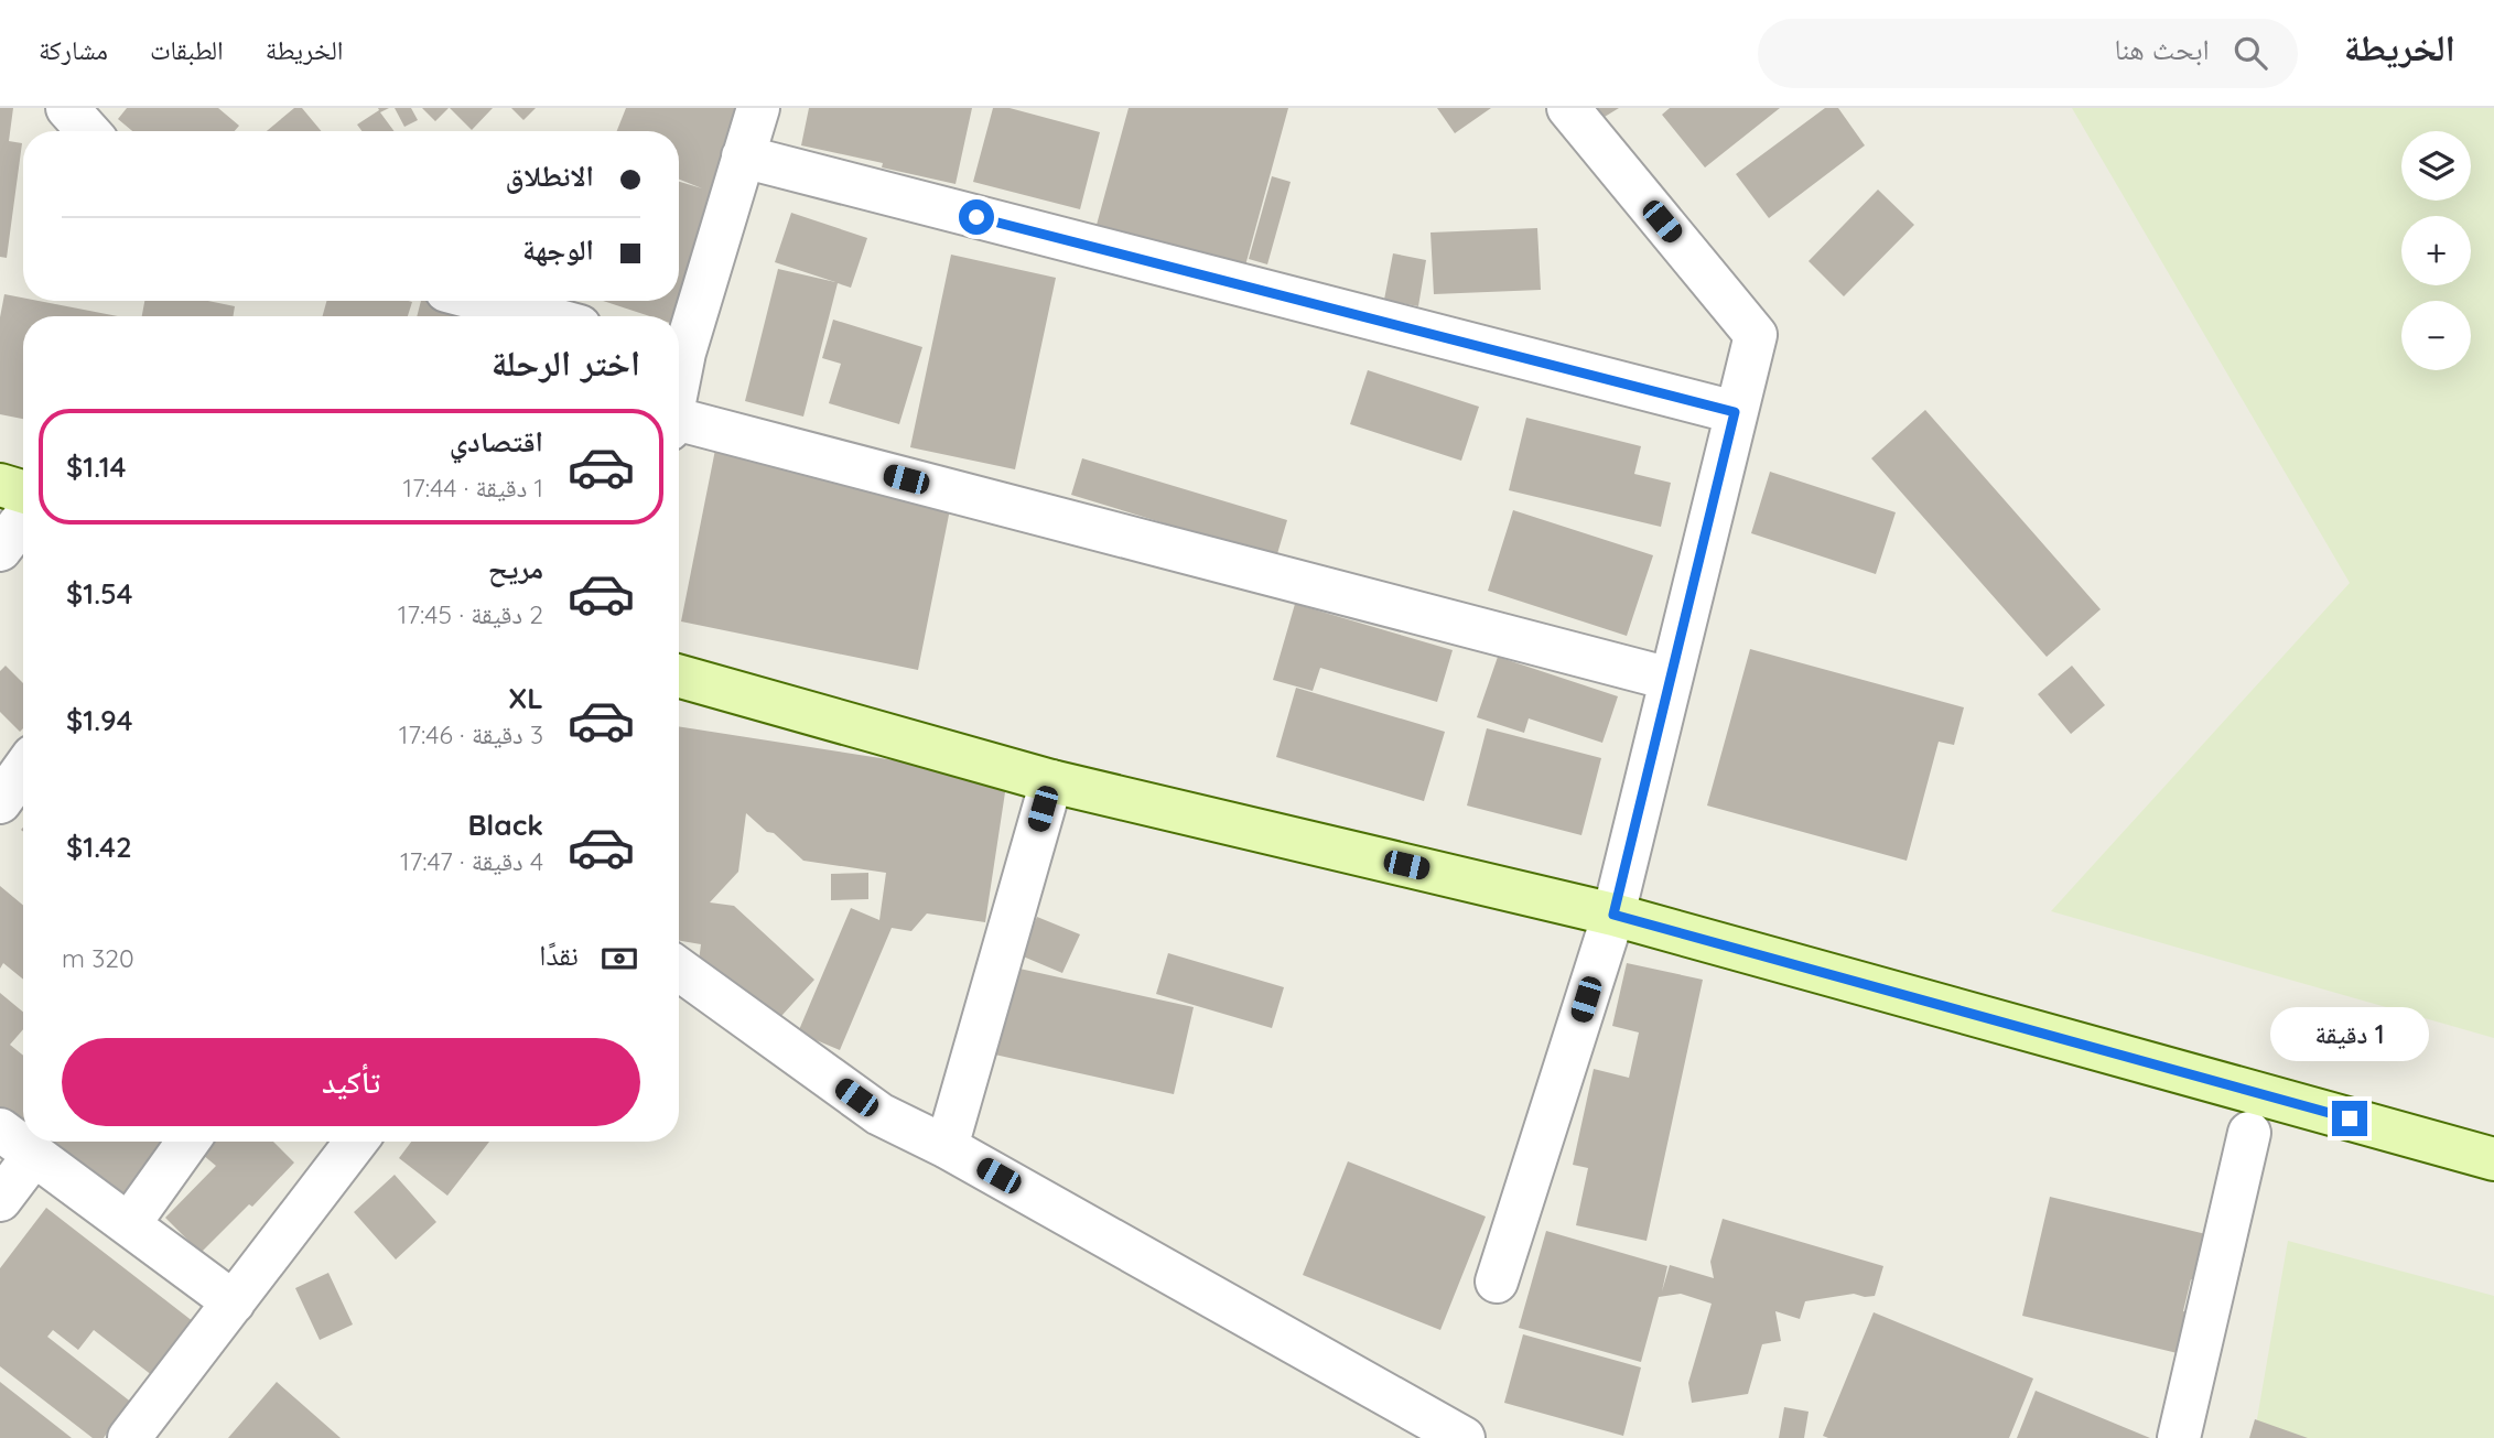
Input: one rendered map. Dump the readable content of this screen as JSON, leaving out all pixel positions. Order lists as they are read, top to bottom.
{
  "page": {
    "header": "الخريطة",
    "search": "ابحث هنا",
    "nav": ["الخريطة", "الطبقات", "مشاركة"],
    "map_buttons": ["+", "−"],
    "banner": ["الانطلاق", "الوجهة"],
    "heading": "اختر الرحلة",
    "list": [
      {
        "name": "اقتصادي",
        "note": "1 دقيقة · 17:44",
        "value": "$1.14"
      },
      {
        "name": "مريح",
        "note": "2 دقيقة · 17:45",
        "value": "$1.54"
      },
      {
        "name": "XL",
        "note": "3 دقيقة · 17:46",
        "value": "$1.94"
      },
      {
        "name": "Black",
        "note": "4 دقيقة · 17:47",
        "value": "$1.42"
      }
    ],
    "pay": ["نقدًا", "320 m"],
    "bubble": "1 دقيقة",
    "buttons": "تأكيد"
  }
}
